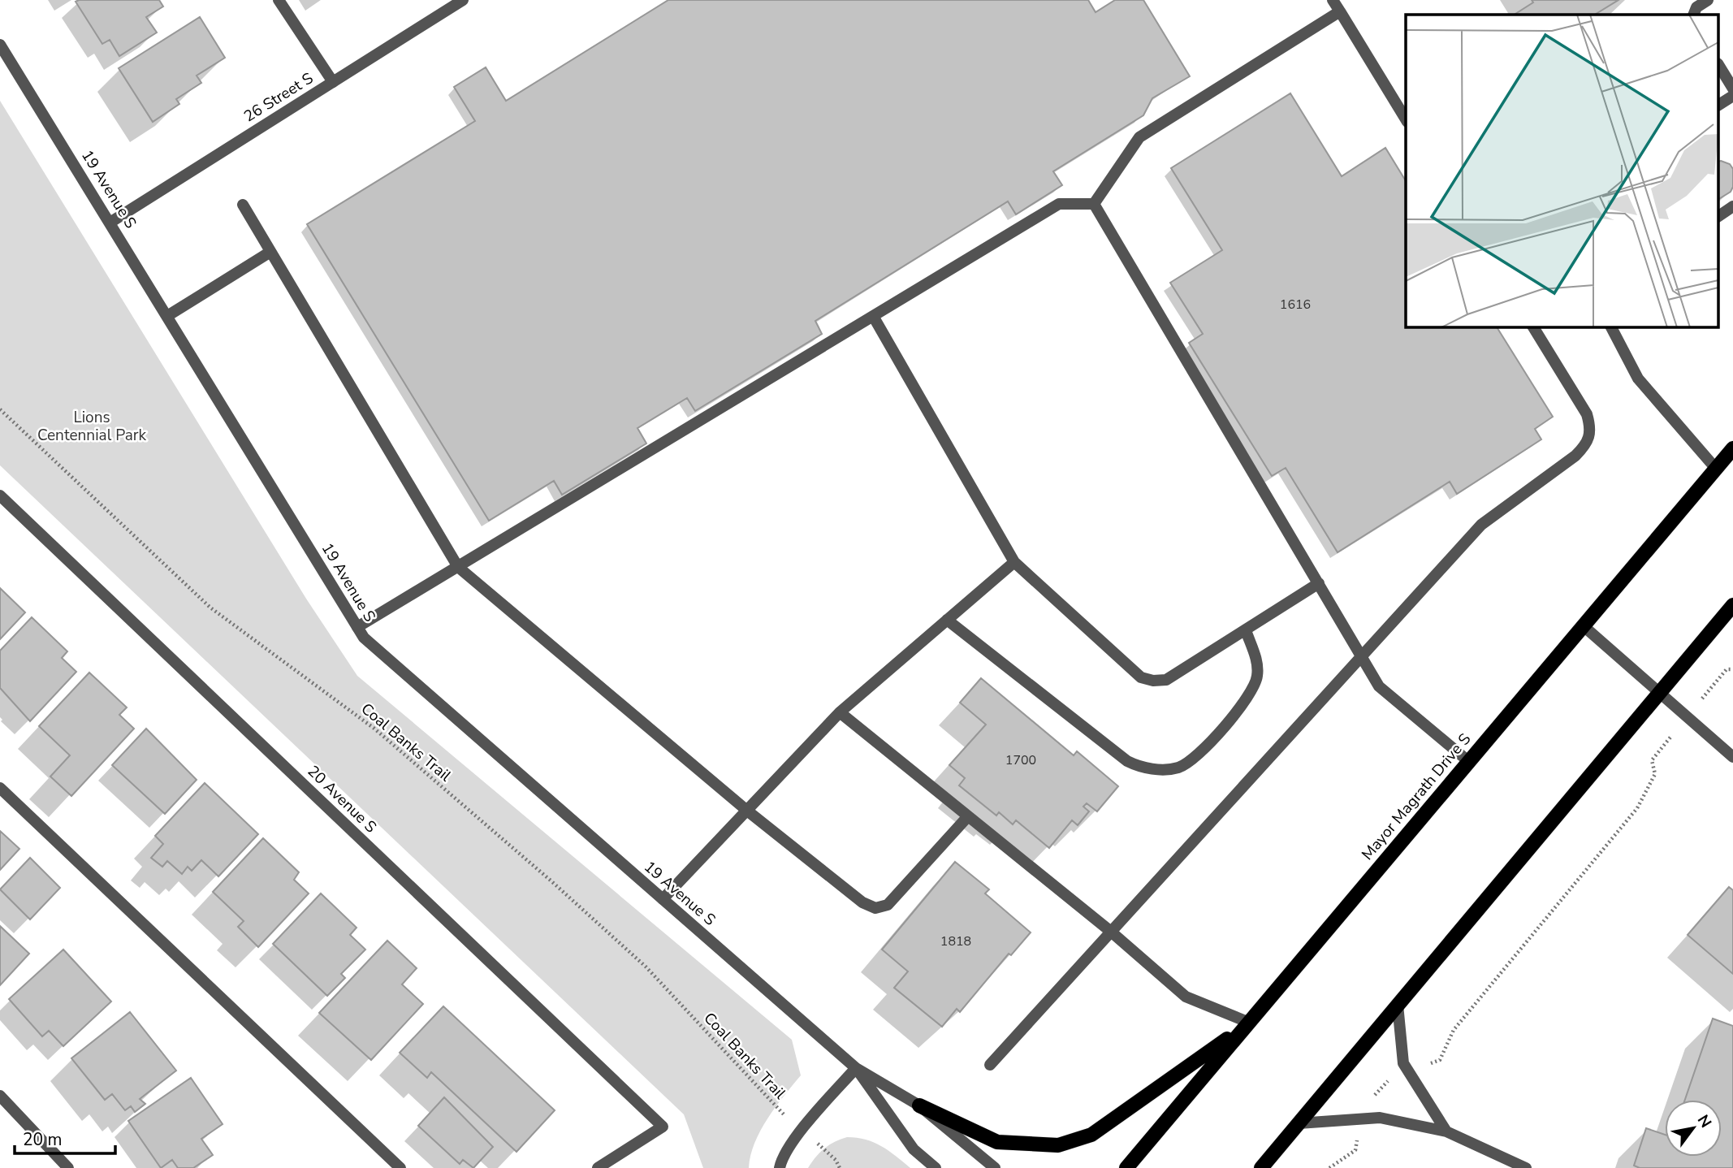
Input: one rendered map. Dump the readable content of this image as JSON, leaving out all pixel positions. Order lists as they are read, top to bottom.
{
  "streets": {
    "main road": ["Mayor Magrath Drive S"],
    "street": ["26 Street S", "19 Avenue S", "20 Avenue S"],
    "path": ["Coal Banks Trail"]
  },
  "crossings": [
    ["26 Street S", "19 Avenue S"]
  ],
  "parks": ["Lions Centennial Park"],
  "house_numbers": ["1616", "1700", "1818"],
  "scale_bar": "20 m",
  "north": "top right"
}
